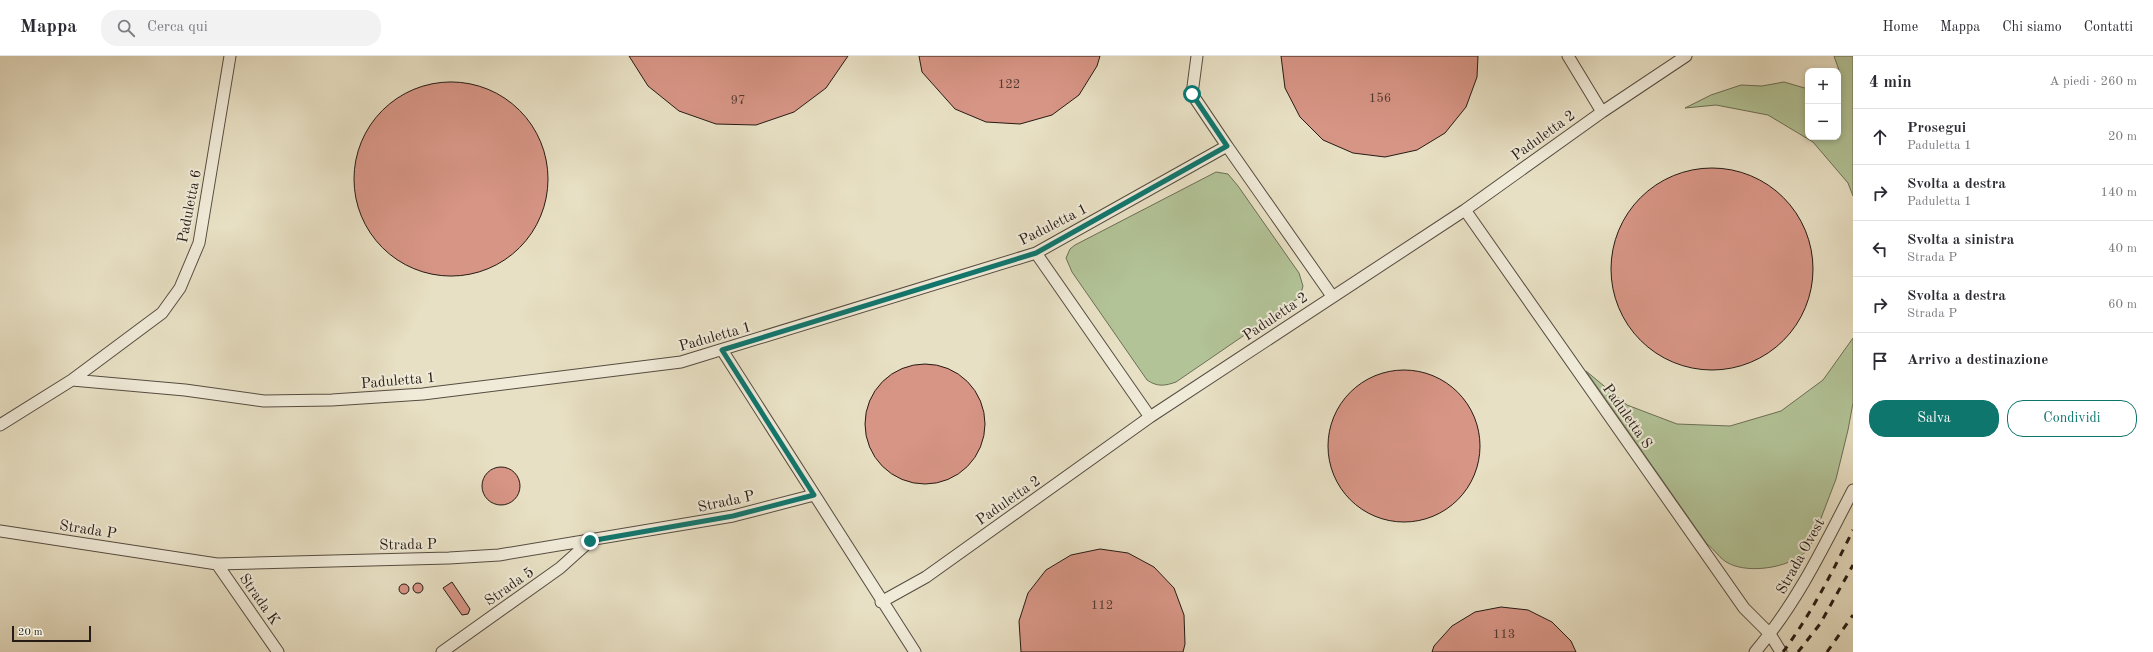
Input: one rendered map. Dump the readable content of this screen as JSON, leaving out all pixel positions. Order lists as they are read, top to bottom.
{
  "streets": {
    "lane": [
      "Paduletta 2",
      "Paduletta 6",
      "Paduletta 1",
      "Paduletta S",
      "Strada P",
      "Strada Ovest",
      "Strada 5",
      "Strada K"
    ]
  },
  "crossings": [
    ["Paduletta 2", "Paduletta S"],
    ["Paduletta 6", "Paduletta 1"],
    ["Paduletta S", "Strada Ovest"],
    ["Strada P", "Strada 5"],
    ["Strada P", "Strada K"]
  ],
  "house_numbers": [
    "122",
    "156",
    "97",
    "112",
    "113"
  ],
  "scale_bar": "20 m",
  "page": {
    "header": "Mappa",
    "search": "Cerca qui",
    "nav": [
      "Home",
      "Mappa",
      "Chi siamo",
      "Contatti"
    ],
    "heading": ["4 min", "A piedi · 260 m"],
    "map_buttons": ["+", "−"],
    "list": [
      ["Prosegui", "Paduletta 1", "20 m"],
      ["Svolta a destra", "Paduletta 1", "140 m"],
      ["Svolta a sinistra", "Strada P", "40 m"],
      ["Svolta a destra", "Strada P", "60 m"],
      "Arrivo a destinazione"
    ],
    "buttons": ["Salva", "Condividi"],
    "scale": "20 m"
  }
}
